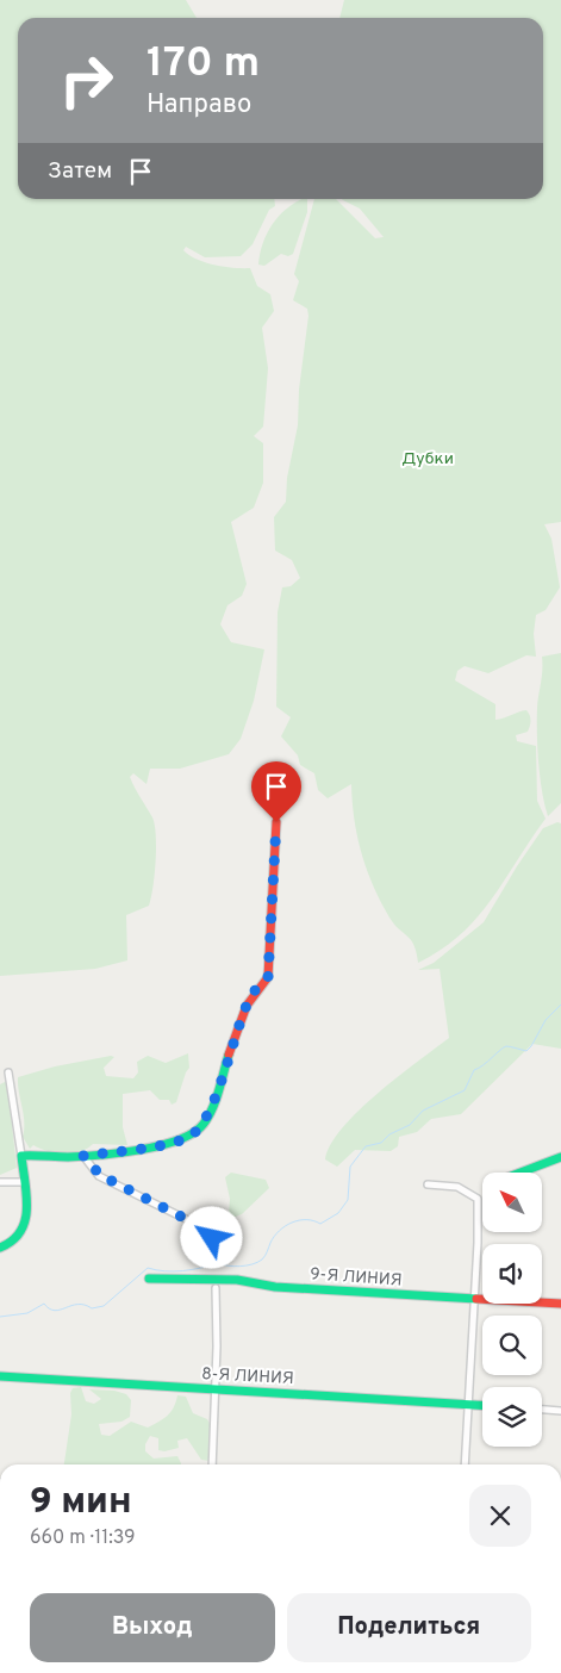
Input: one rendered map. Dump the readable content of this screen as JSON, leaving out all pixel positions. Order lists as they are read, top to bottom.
{
  "streets": {
    "street": ["9-Я ЛИНИЯ", "8-Я ЛИНИЯ"]
  },
  "parks": ["Дубки"],
  "north": "top left",
  "page": {
    "turn": ["170 m", "Направо"],
    "then": "Затем",
    "heading": ["9 мин", "660 m · 11:39"],
    "buttons": ["Выход", "Поделиться"]
  }
}
